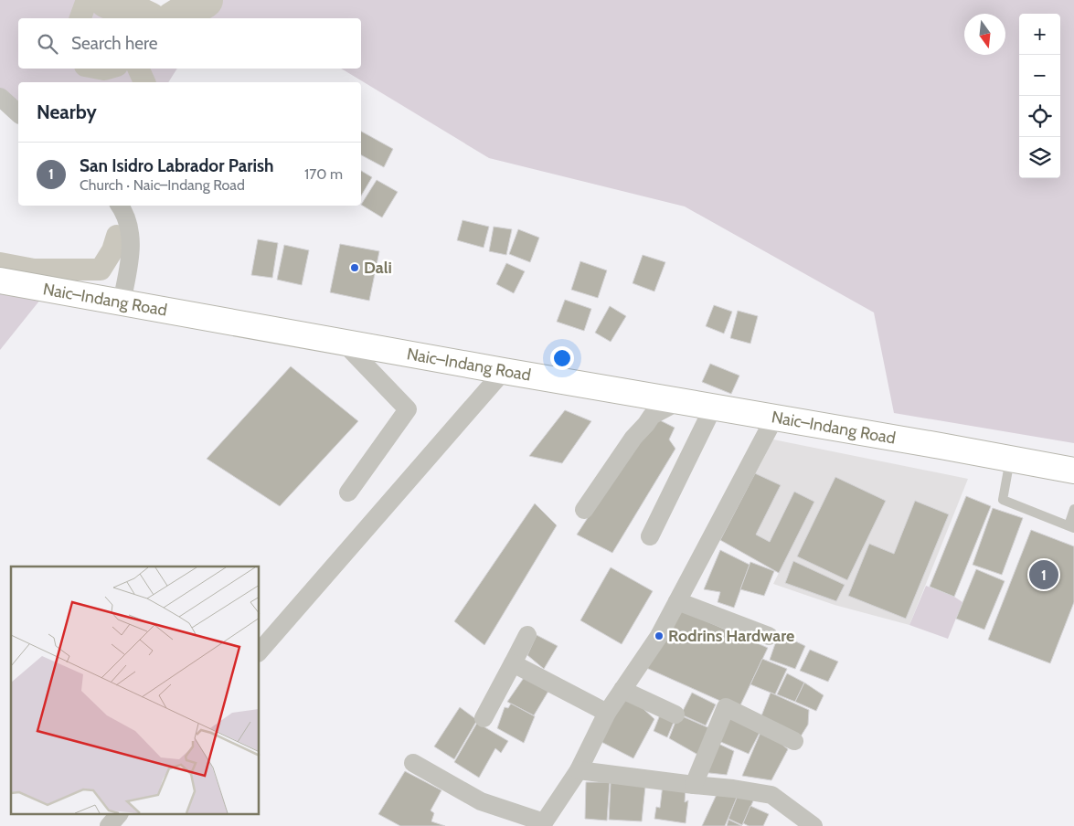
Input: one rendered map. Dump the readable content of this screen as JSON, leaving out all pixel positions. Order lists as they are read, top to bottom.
{
  "streets": {
    "main road": ["Naic–Indang Road"]
  },
  "places": ["Dali", "Rodrins Hardware"],
  "north": "bottom",
  "page": {
    "map_buttons": ["+", "−"],
    "search": "Search here",
    "heading": "Nearby",
    "list": [
      {
        "mark": "1",
        "name": "San Isidro Labrador Parish",
        "note": "Church · Naic–Indang Road",
        "value": "170 m"
      }
    ],
    "pins": "1"
  }
}
